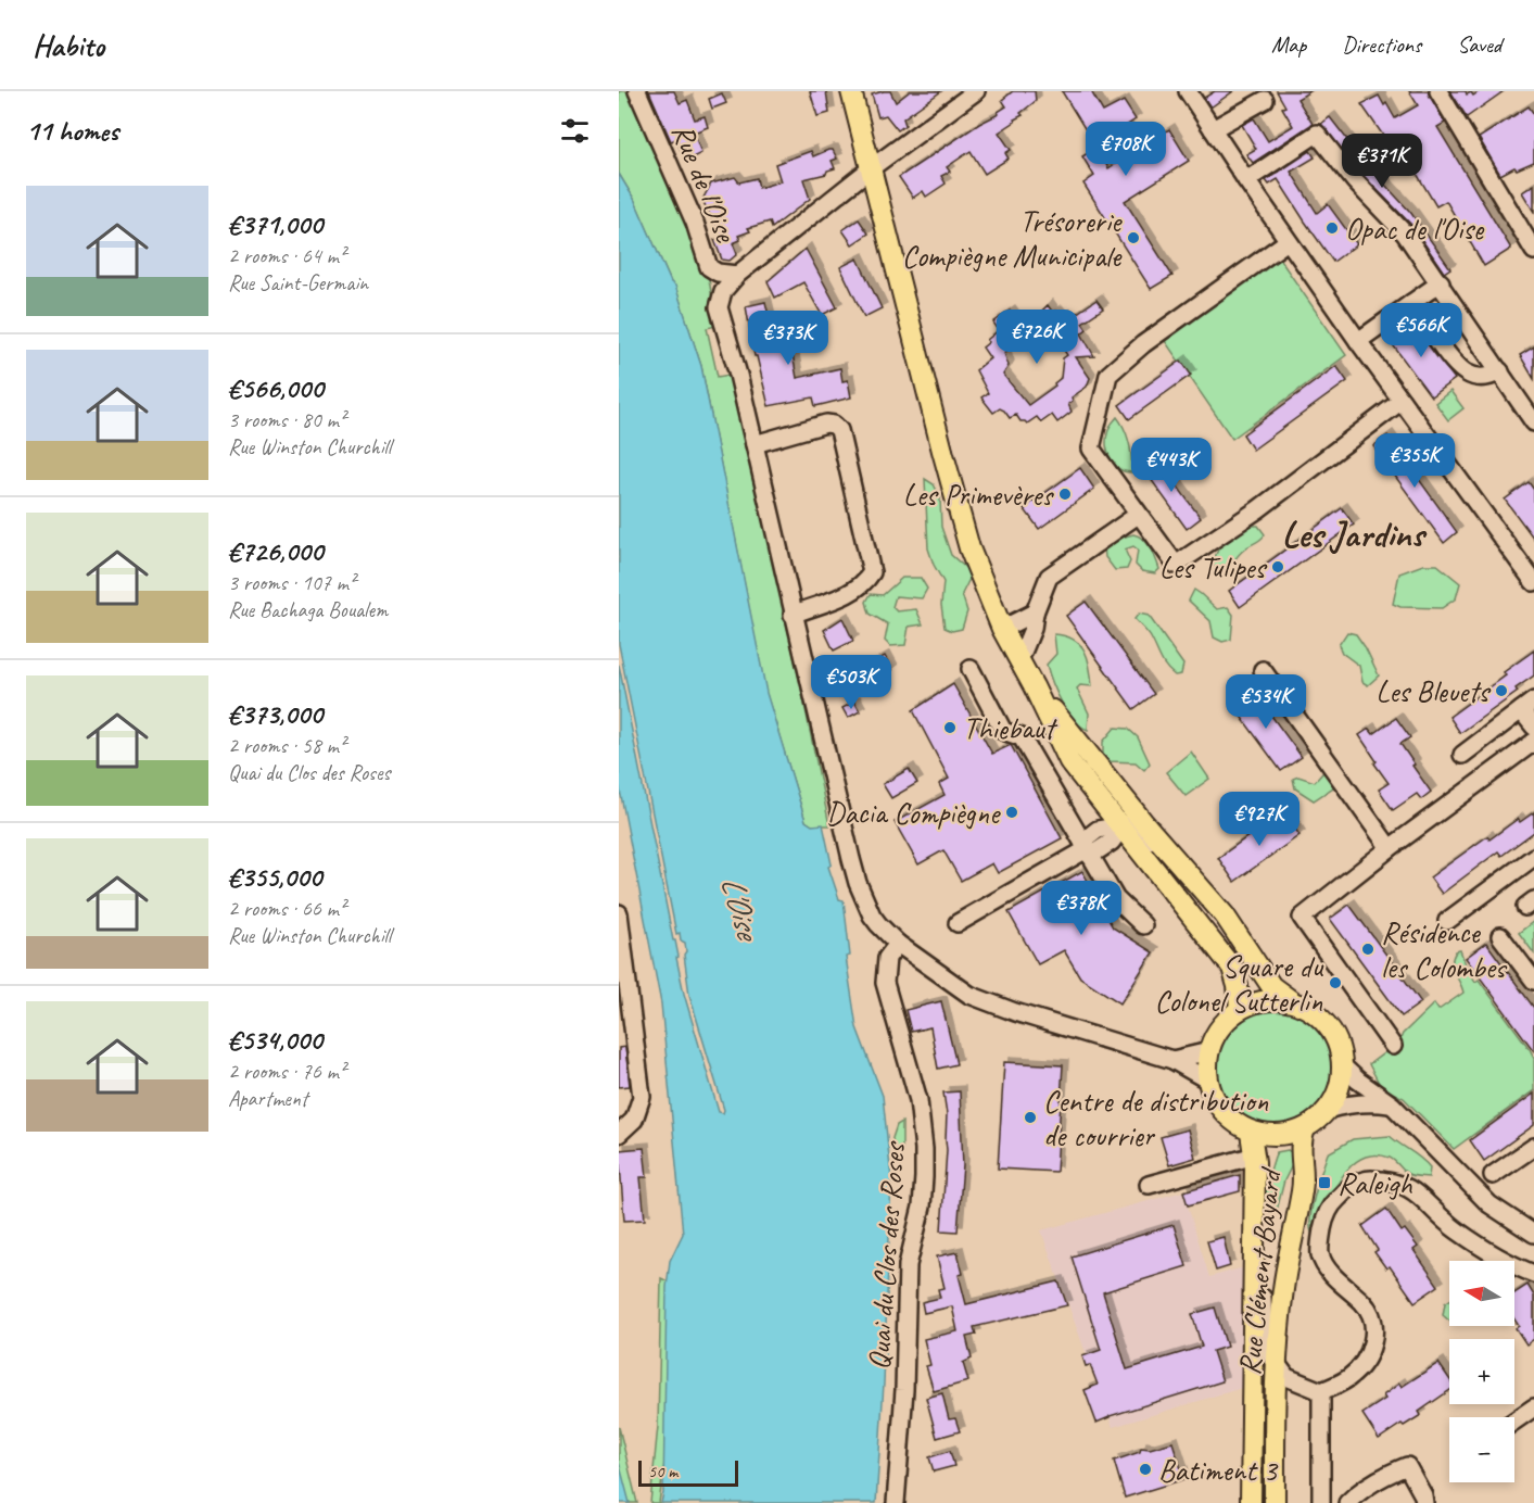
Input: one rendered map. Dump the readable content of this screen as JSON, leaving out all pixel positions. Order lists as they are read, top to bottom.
{
  "streets": {
    "main road": ["Rue Clément Bayard"],
    "street": ["Rue de l'Oise", "Quai du Clos des Roses"]
  },
  "districts": ["Les Jardins"],
  "water": ["L'Oise"],
  "places": {
    "other": [
      "Opac de l'Oise",
      "Trésorerie Compiègne Municipale",
      "Les Primevères",
      "Les Tulipes",
      "Les Bleuets",
      "Thiebaut",
      "Dacia Compiègne",
      "Résidence les Colombes",
      "Square du Colonel Sutterlin",
      "Centre de distribution de courrier",
      "Batiment 3"
    ],
    "transit": ["Raleigh"]
  },
  "scale_bar": "50 m",
  "north": "left",
  "page": {
    "header": "Habito",
    "nav": ["Map", "Directions", "Saved"],
    "heading": "11 homes",
    "price": [
      "€708K",
      "€371K",
      "€566K",
      "€726K",
      "€373K",
      "€355K",
      "€443K",
      "€503K",
      "€534K",
      "€927K",
      "€378K"
    ],
    "list": [
      {
        "name": "€371,000",
        "note": "2 rooms · 64 m² · Rue Saint-Germain"
      },
      {
        "name": "€566,000",
        "note": "3 rooms · 80 m² · Rue Winston Churchill"
      },
      {
        "name": "€726,000",
        "note": "3 rooms · 107 m² · Rue Bachaga Boualem"
      },
      {
        "name": "€373,000",
        "note": "2 rooms · 58 m² · Quai du Clos des Roses"
      },
      {
        "name": "€355,000",
        "note": "2 rooms · 66 m² · Rue Winston Churchill"
      },
      {
        "name": "€534,000",
        "note": "2 rooms · 76 m² · Apartment"
      }
    ],
    "map_buttons": ["+", "−"],
    "scale": "50 m"
  }
}
